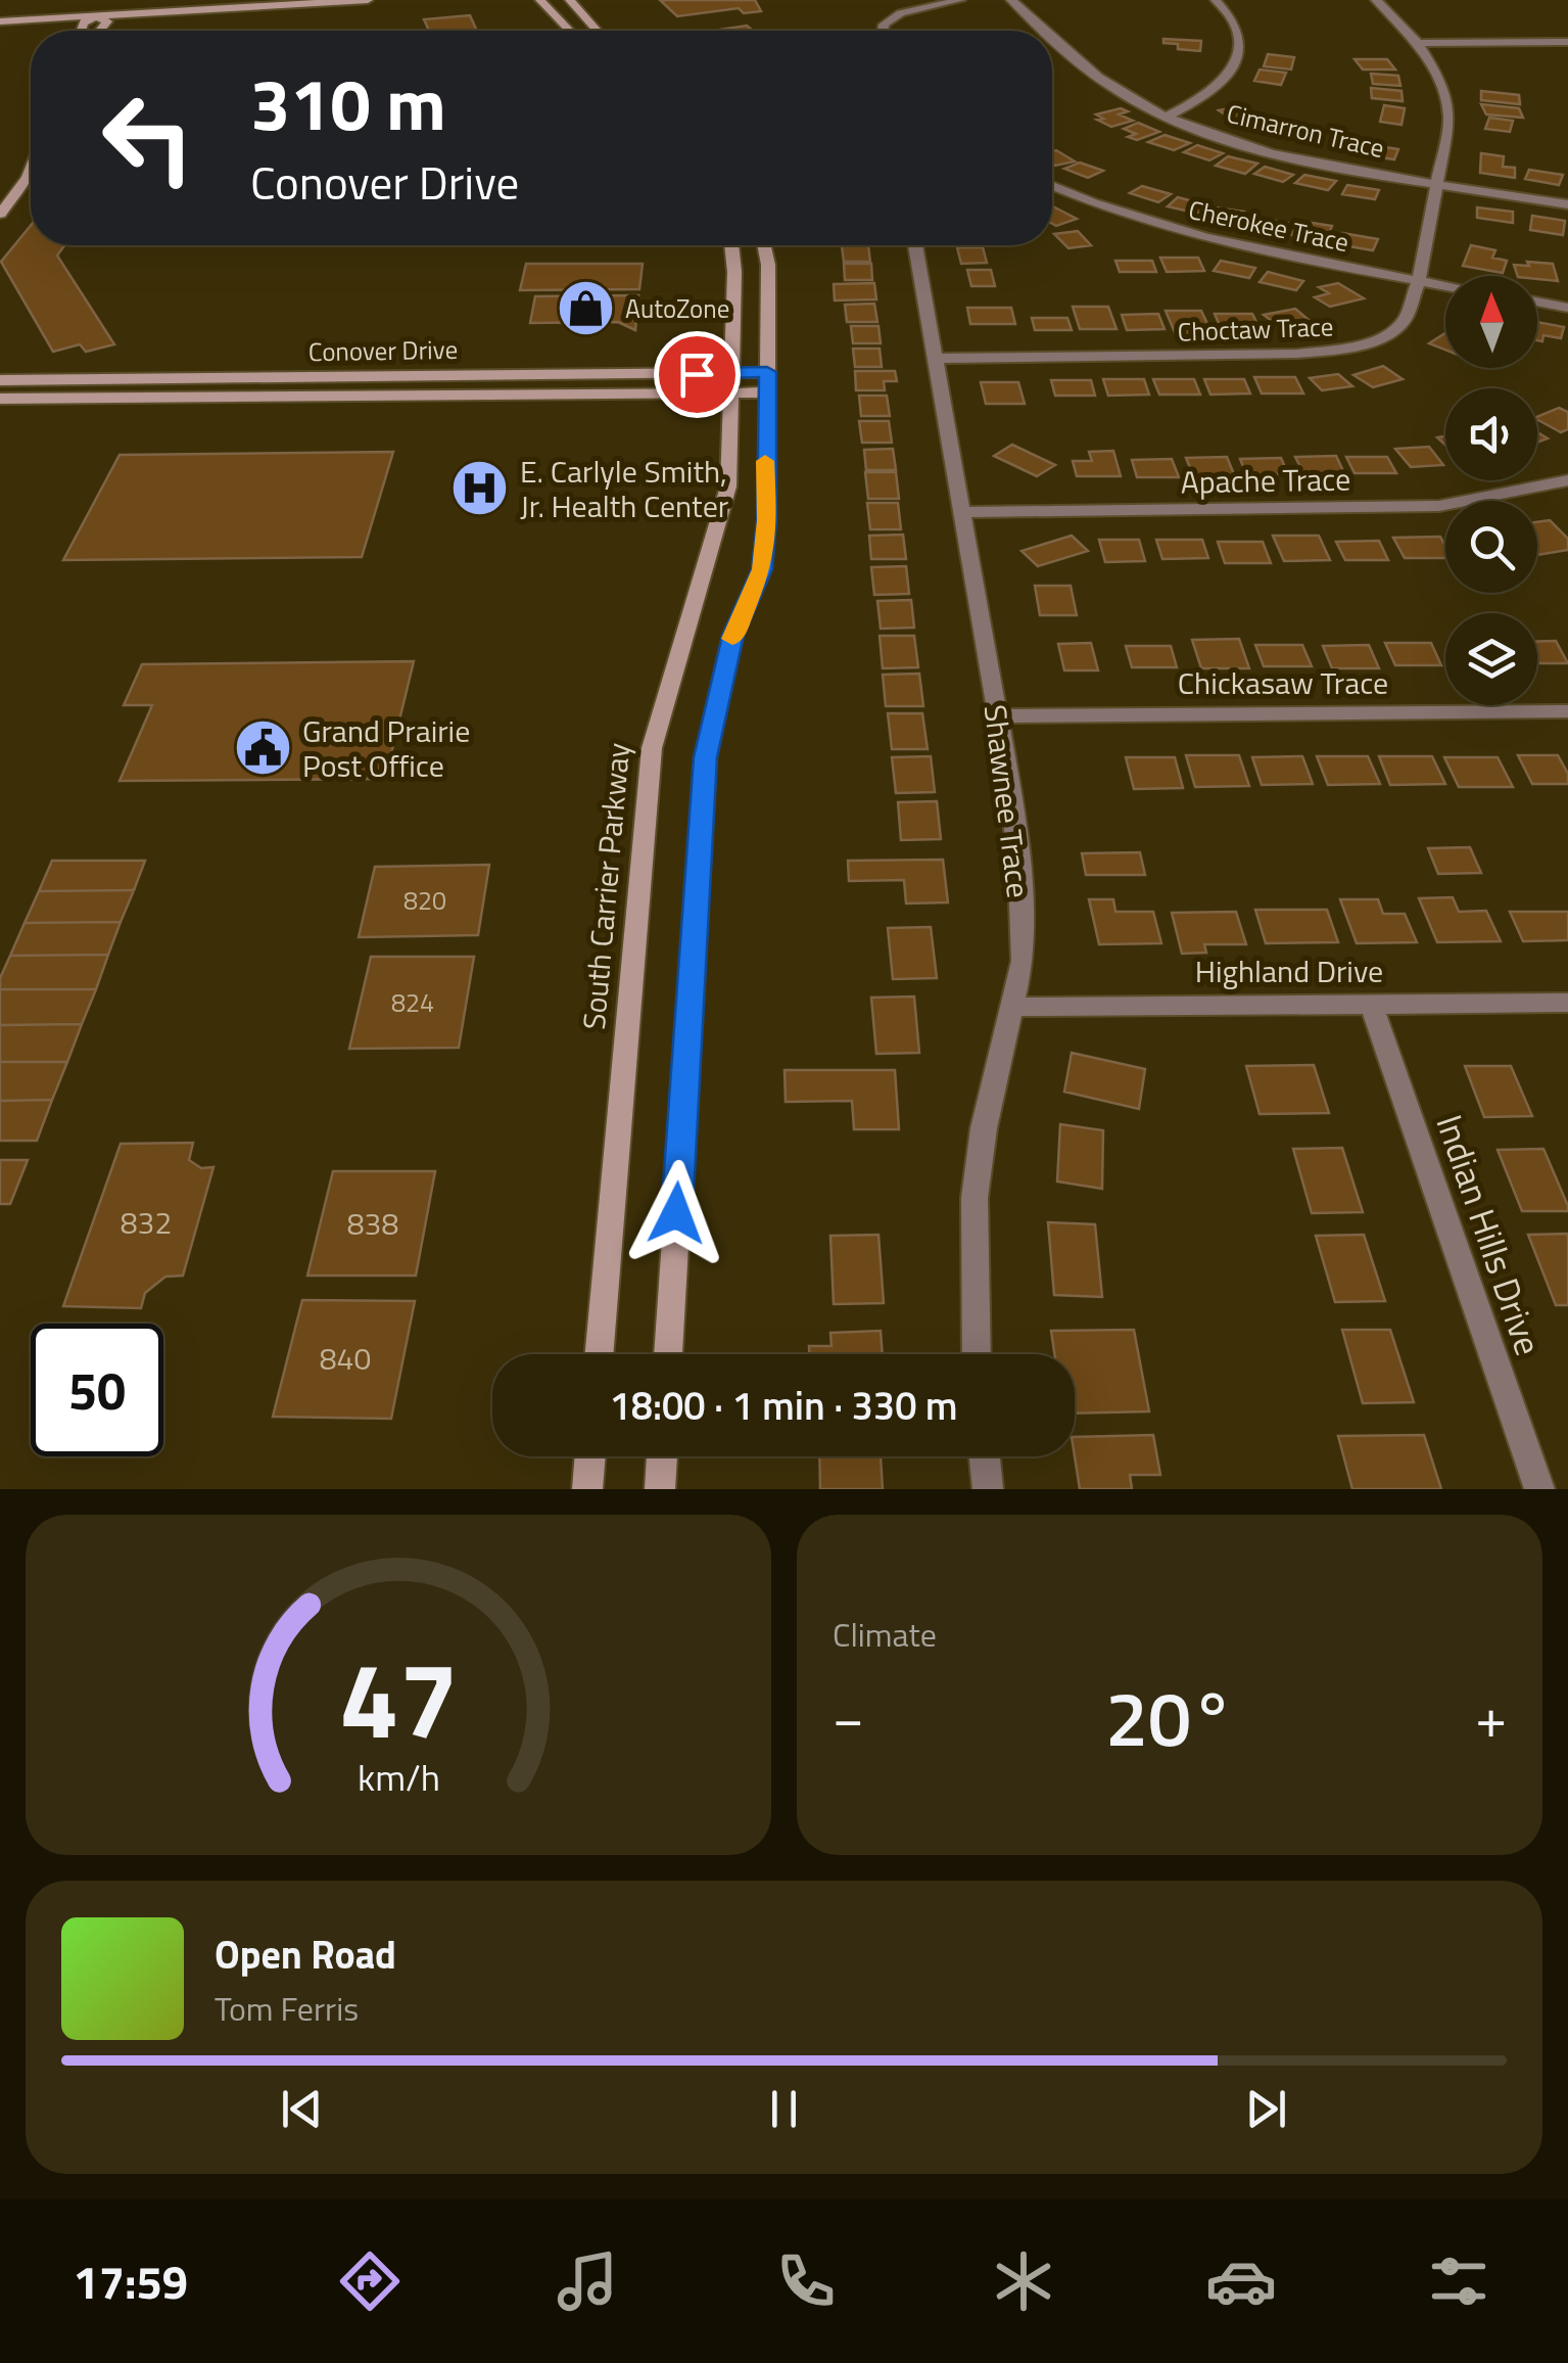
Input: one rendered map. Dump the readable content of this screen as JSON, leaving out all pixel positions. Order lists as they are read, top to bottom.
{
  "streets": {
    "main road": ["Conover Drive", "South Carrier Parkway"],
    "street": [
      "Cimarron Trace",
      "Cherokee Trace",
      "Choctaw Trace",
      "Apache Trace",
      "Chickasaw Trace",
      "Shawnee Trace",
      "Highland Drive",
      "Indian Hills Drive"
    ]
  },
  "crossings": [
    ["Cimarron Trace", "Choctaw Trace"],
    ["Cherokee Trace", "Choctaw Trace"],
    ["Choctaw Trace", "Shawnee Trace"],
    ["Conover Drive", "South Carrier Parkway"],
    ["Apache Trace", "Shawnee Trace"],
    ["Chickasaw Trace", "Shawnee Trace"],
    ["Shawnee Trace", "Highland Drive"],
    ["Highland Drive", "Indian Hills Drive"]
  ],
  "places": {
    "shop": ["AutoZone"],
    "hospital": ["E. Carlyle Smith, Jr. Health Center"],
    "public building": ["Grand Prairie Post Office"]
  },
  "house_numbers": [
    "820",
    "824",
    "832",
    "838",
    "840"
  ],
  "north": "top",
  "page": {
    "turn": ["310 m", "Conover Drive"],
    "limit": "50",
    "trip": "18:00 · 1 min · 330 m",
    "tile": "Climate",
    "heat": ["−", "20°", "+"],
    "song": ["Open Road", "Tom Ferris"],
    "tabs": "17:59",
    "gauge": ["47", "km/h"]
  }
}
